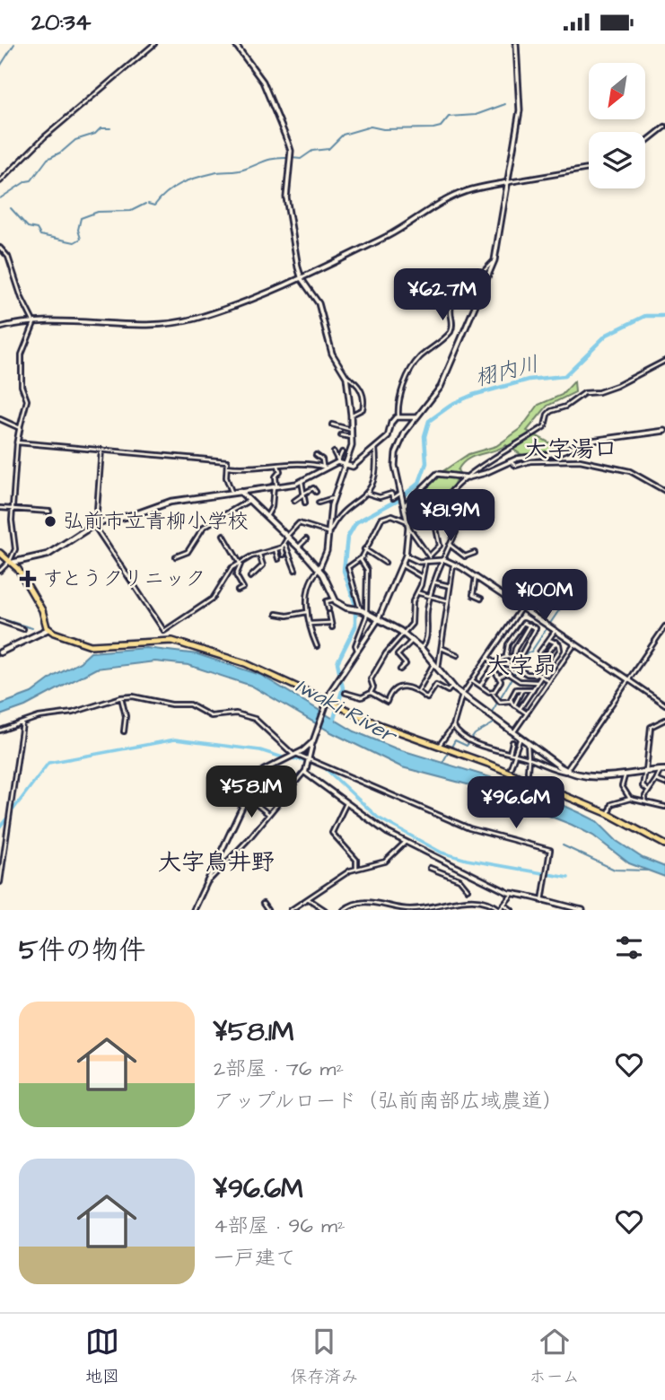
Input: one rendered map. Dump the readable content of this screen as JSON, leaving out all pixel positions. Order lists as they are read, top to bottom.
{
  "districts": ["大字湯口", "大字昴", "大字鳥井野"],
  "water": ["栩内川", "Iwaki River"],
  "places": {
    "other": ["弘前市立青柳小学校"],
    "health": ["すとうクリニック"]
  },
  "north": "bottom left",
  "page": {
    "status": "20:34",
    "price": [
      "¥62.7M",
      "¥81.9M",
      "¥100M",
      "¥58.1M",
      "¥96.6M"
    ],
    "heading": "5件の物件",
    "list": [
      {
        "name": "¥58.1M",
        "note": "2部屋 · 76 m² · アップルロード（弘前南部広域農道）"
      },
      {
        "name": "¥96.6M",
        "note": "4部屋 · 96 m² · 一戸建て"
      }
    ],
    "tabs": ["地図", "保存済み", "ホーム"]
  }
}
